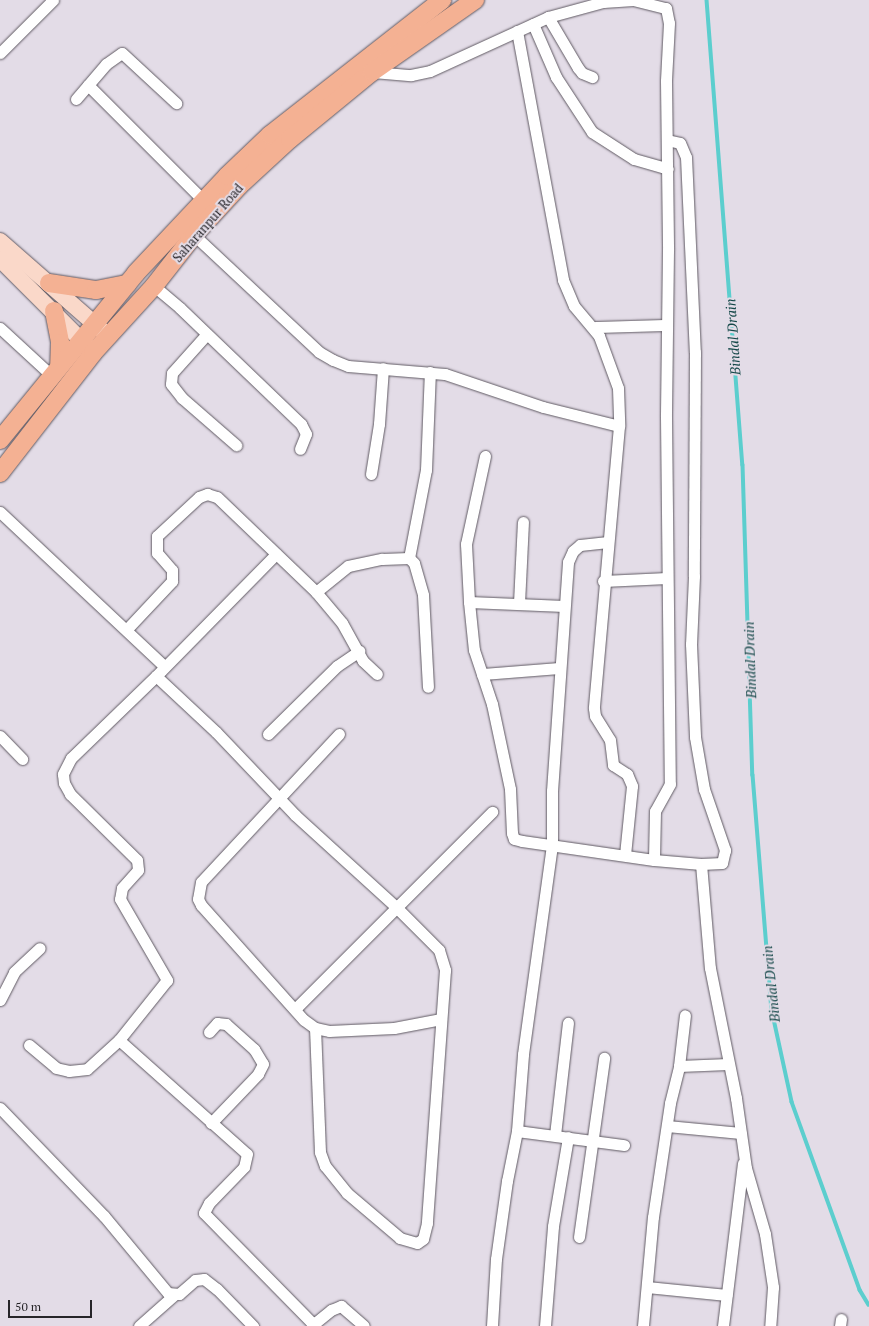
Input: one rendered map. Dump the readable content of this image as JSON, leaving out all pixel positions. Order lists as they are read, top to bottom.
{
  "streets": {
    "main road": ["Saharanpur Road"]
  },
  "water": ["Bindal Drain"],
  "scale_bar": "50 m"
}
